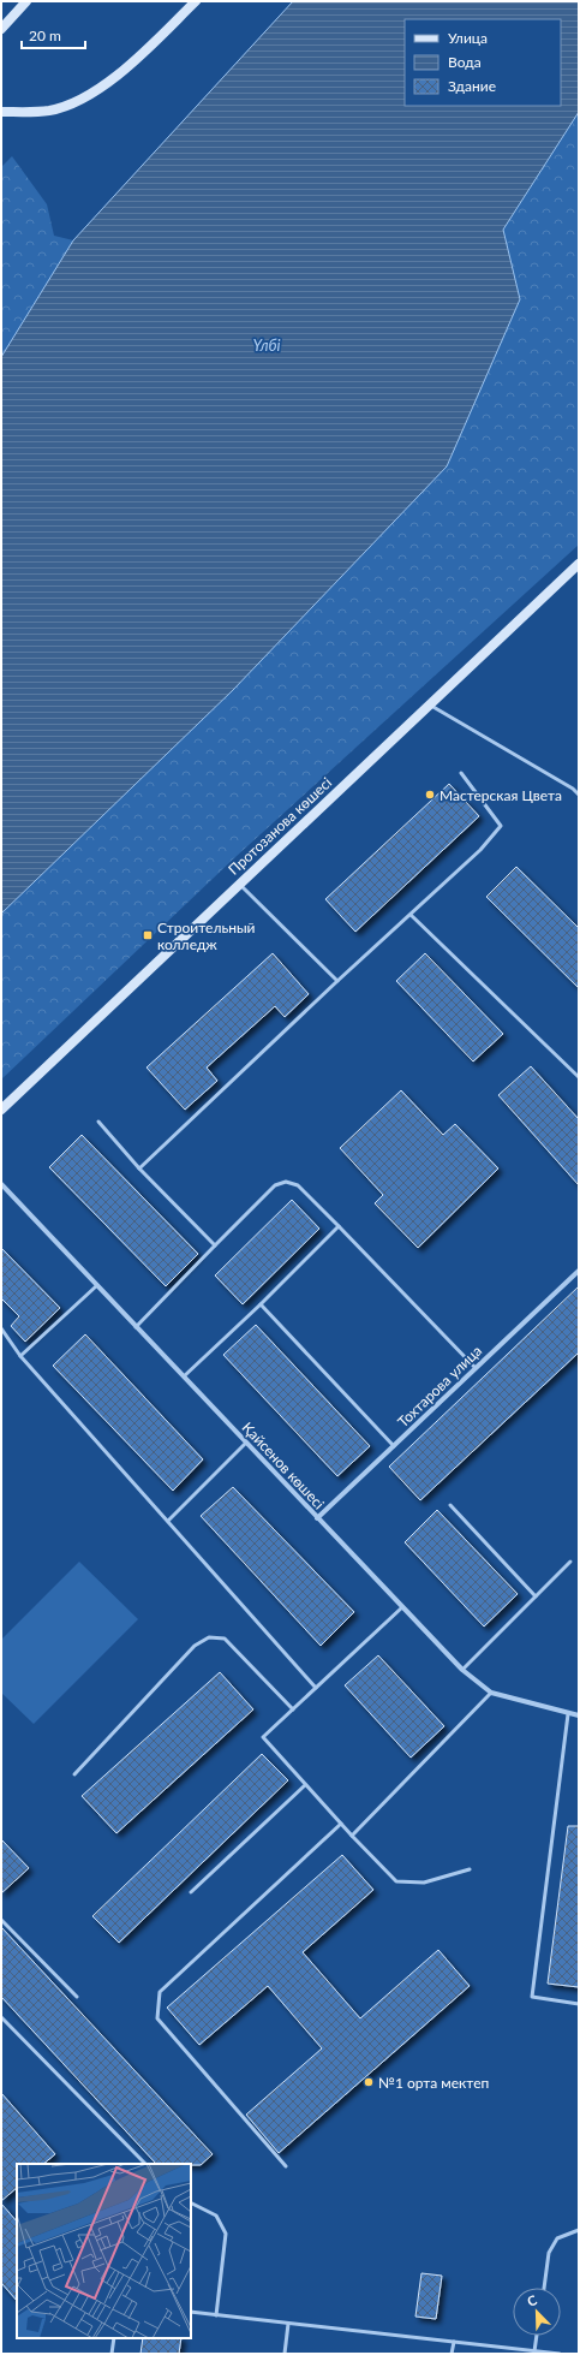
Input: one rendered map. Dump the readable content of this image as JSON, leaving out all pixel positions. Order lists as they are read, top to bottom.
{
  "streets": {
    "main road": ["Протозанова көшесі"],
    "street": ["Тохтарова улица", "Қайсенов көшесі"]
  },
  "crossings": [
    ["Тохтарова улица", "Қайсенов көшесі"]
  ],
  "water": ["Үлбі"],
  "places": {
    "other": ["Мастерская Цвета", "№1 орта мектеп"],
    "transit": ["Строительный колледж"]
  },
  "legend": ["Улица", "Вода", "Здание"],
  "scale_bar": "20 m",
  "north": "top left"
}
